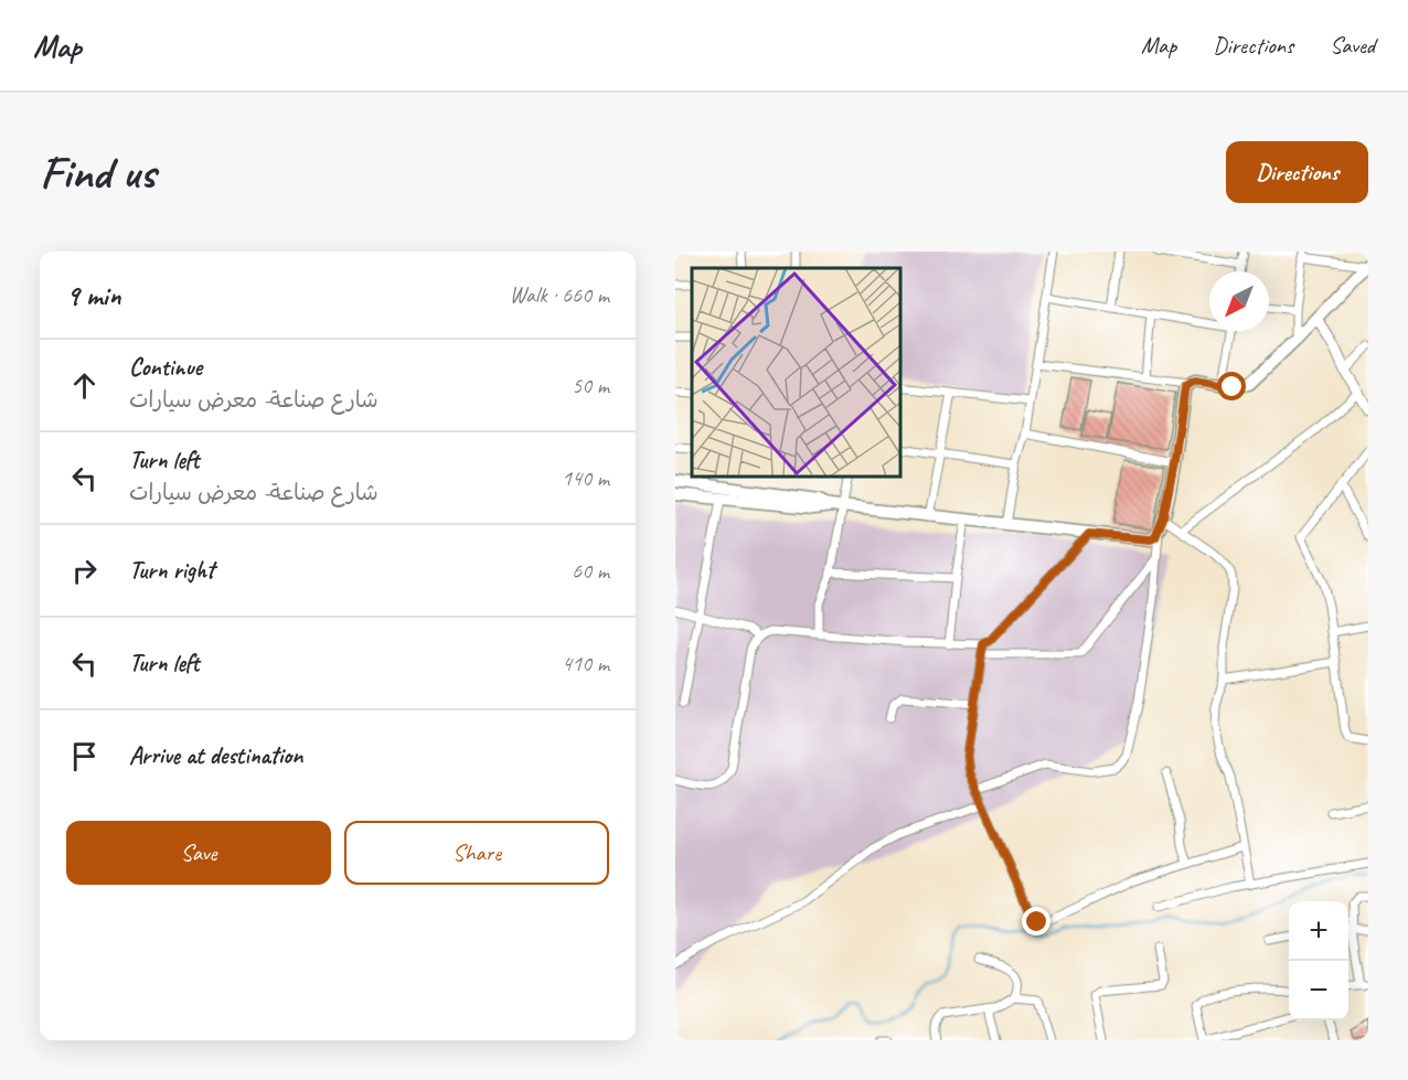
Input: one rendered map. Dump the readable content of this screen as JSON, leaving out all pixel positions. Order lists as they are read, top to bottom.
{
  "north": "bottom left",
  "page": {
    "header": "Map",
    "nav": ["Map", "Directions", "Saved"],
    "buttons": [
      "Directions",
      ["Save", "Share"]
    ],
    "title": "Find us",
    "heading": ["9 min", "Walk · 660 m"],
    "list": [
      ["Continue", "شارع صناعة- معرض سيارات", "50 m"],
      ["Turn left", "شارع صناعة- معرض سيارات", "140 m"],
      ["Turn right", "60 m"],
      ["Turn left", "410 m"],
      "Arrive at destination"
    ],
    "map_buttons": ["+", "−"]
  }
}
